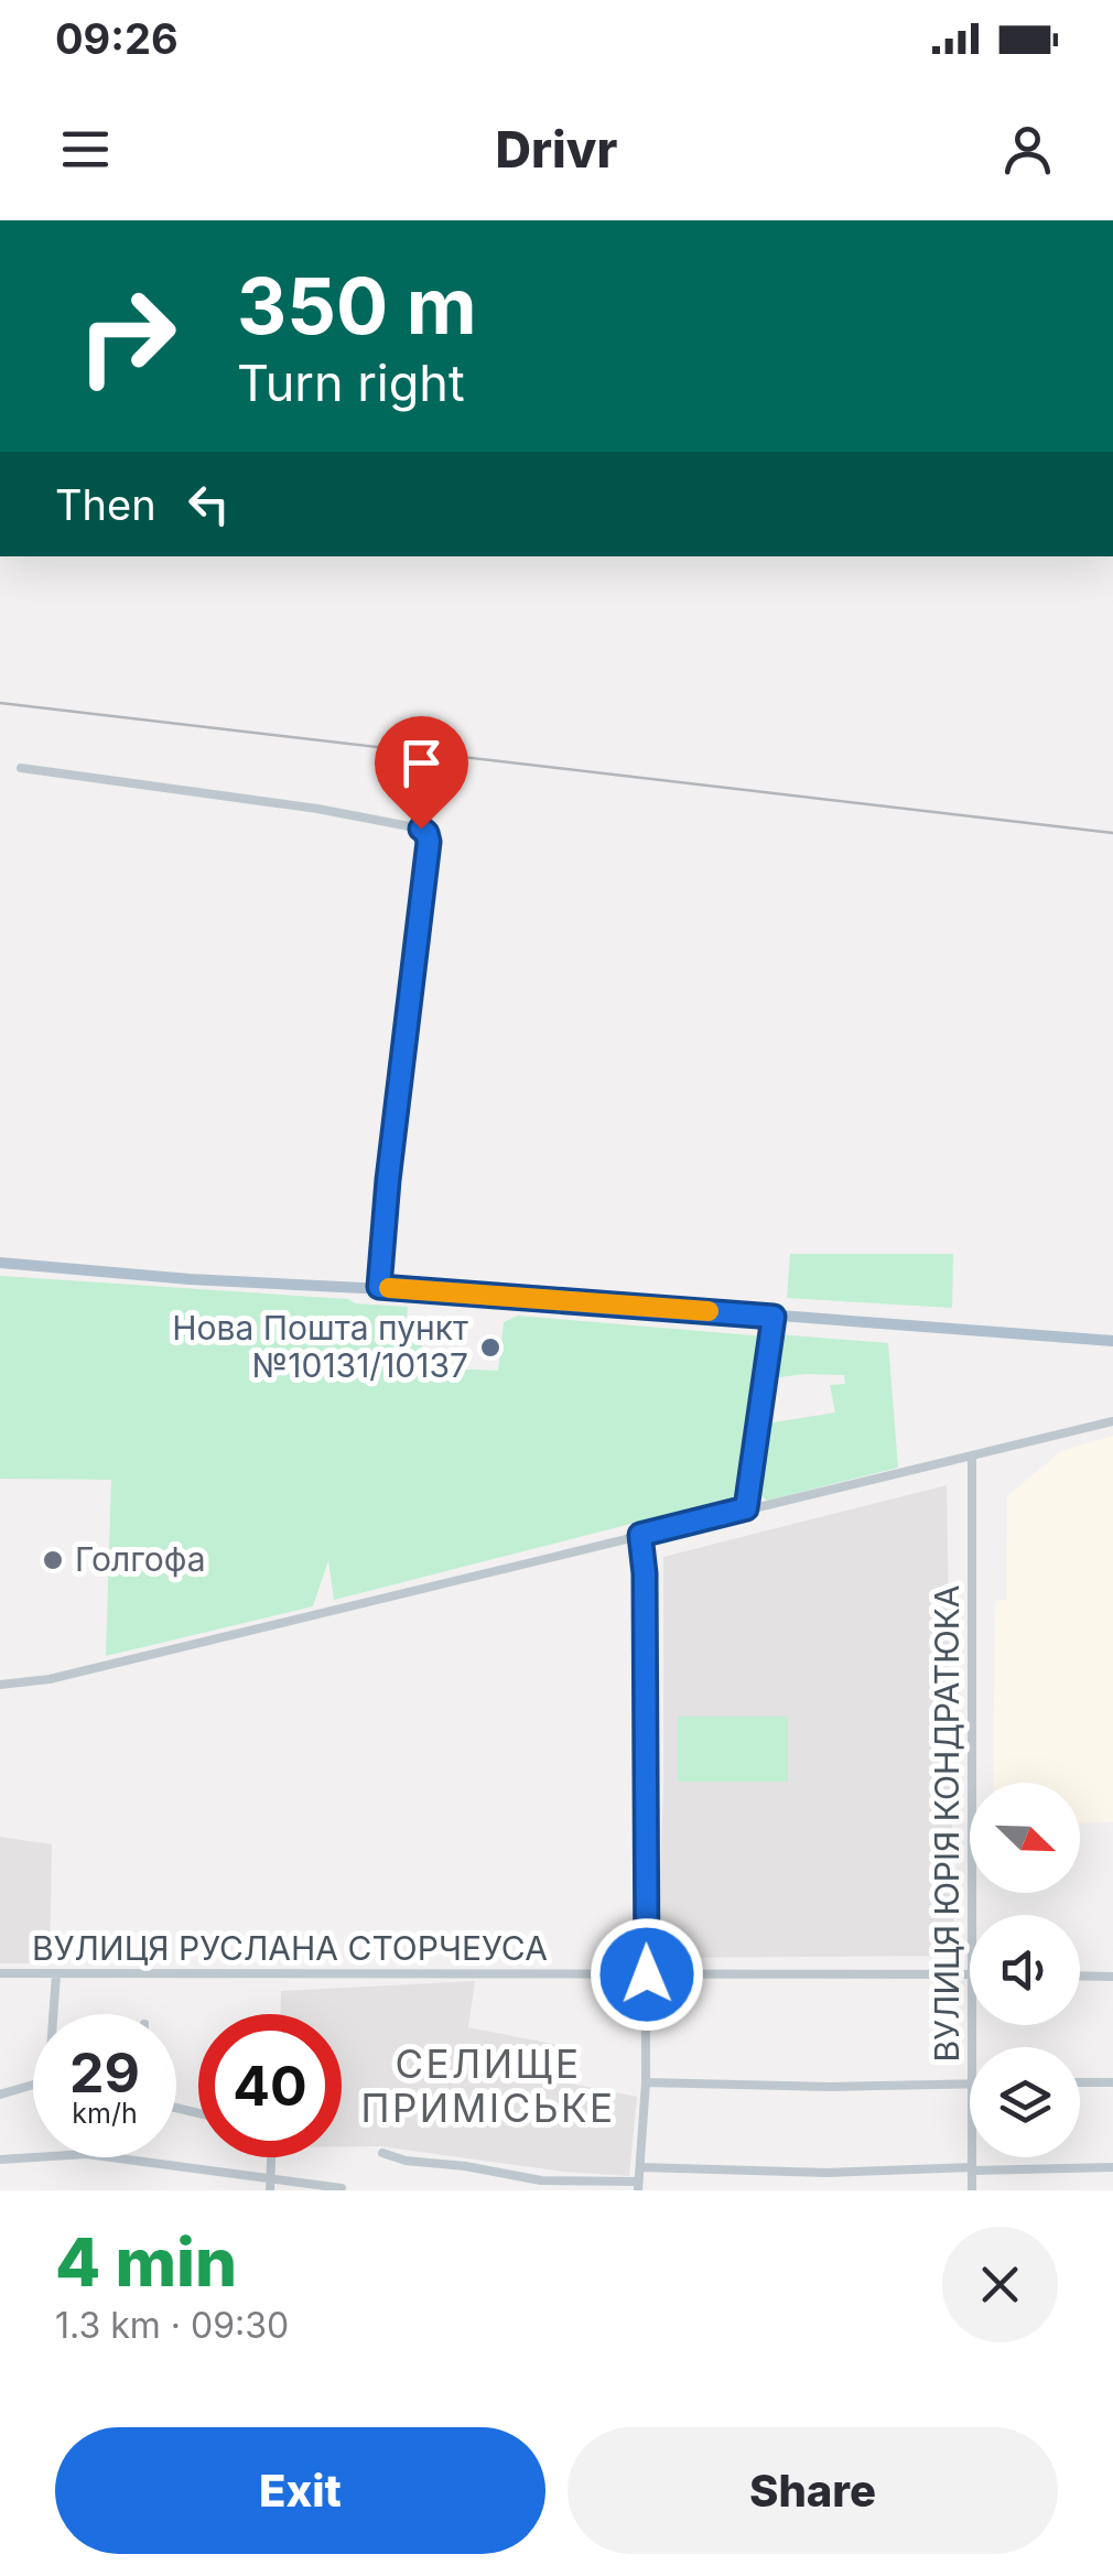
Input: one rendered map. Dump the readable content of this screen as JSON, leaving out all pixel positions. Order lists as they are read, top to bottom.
{
  "streets": {
    "street": ["ВУЛИЦЯ ЮРІЯ КОНДРАТЮКА", "ВУЛИЦЯ РУСЛАНА СТОРЧЕУСА"]
  },
  "districts": ["СЕЛИЩЕ ПРИМІСЬКЕ"],
  "places": ["Нова Пошта пункт №10131/10137", "Голгофа"],
  "north": "bottom right",
  "page": {
    "status": "09:26",
    "header": "Drivr",
    "turn": ["350 m", "Turn right"],
    "then": "Then",
    "speed": "29 km/h",
    "limit": "40",
    "heading": ["4 min", "1.3 km · 09:30"],
    "buttons": ["Exit", "Share"]
  }
}
